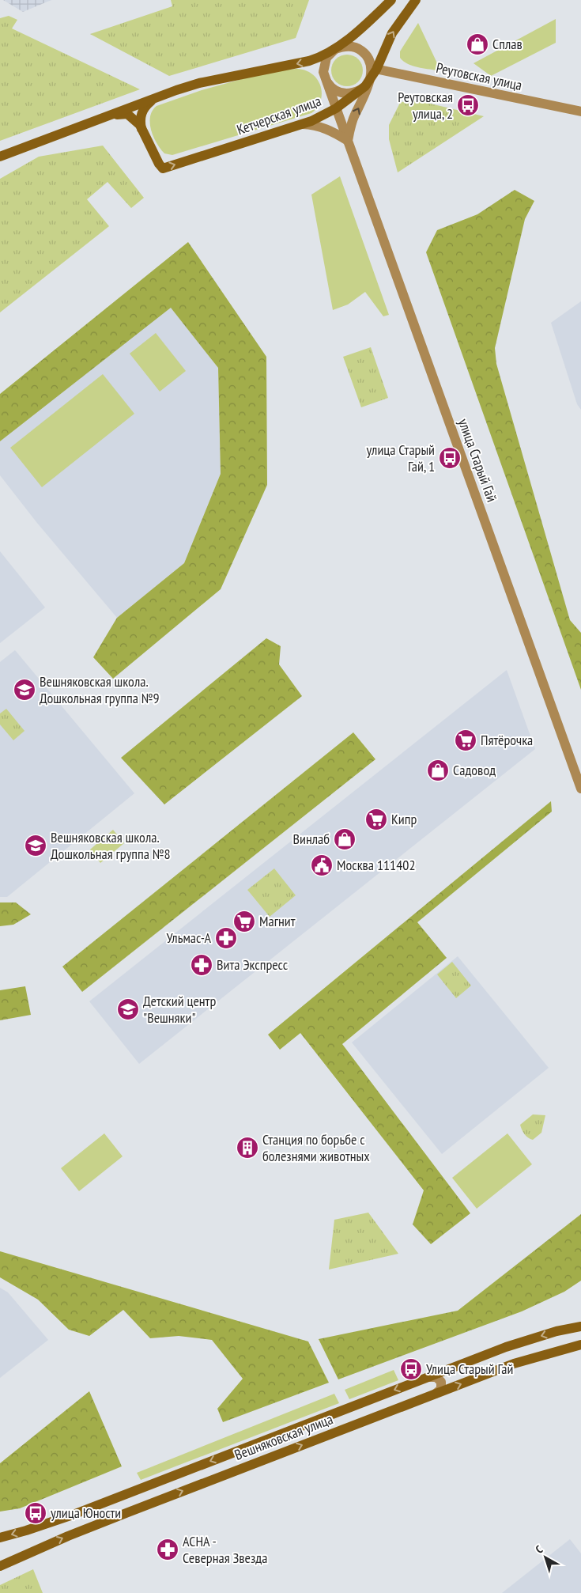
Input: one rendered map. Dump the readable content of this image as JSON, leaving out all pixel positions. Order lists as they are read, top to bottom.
{
  "streets": {
    "main road": ["Кетчерская улица", "Вешняковская улица"],
    "street": ["Реутовская улица", "улица Старый Гай"]
  },
  "crossings": [
    ["Реутовская улица", "Кетчерская улица"],
    ["Реутовская улица", "улица Старый Гай"],
    ["Кетчерская улица", "улица Старый Гай"]
  ],
  "places": {
    "shop": ["Сплав", "Садовод", "Винлаб"],
    "bus stop": [
      "Реутовская улица, 2",
      "улица Старый Гай, 1",
      "Улица Старый Гай",
      "улица Юности"
    ],
    "school or university": ["Вешняковская школа. Дошкольная группа №9", "Вешняковская школа. Дошкольная группа №8", "Детский центр \"Вешняки\""],
    "supermarket": ["Пятёрочка", "Кипр", "Магнит"],
    "public building": ["Москва 111402"],
    "pharmacy": ["Ульмас-А", "Вита Экспресс", "АСНА - Северная Звезда"],
    "building": ["Станция по борьбе с болезнями животных"]
  },
  "north": "top left"
}
